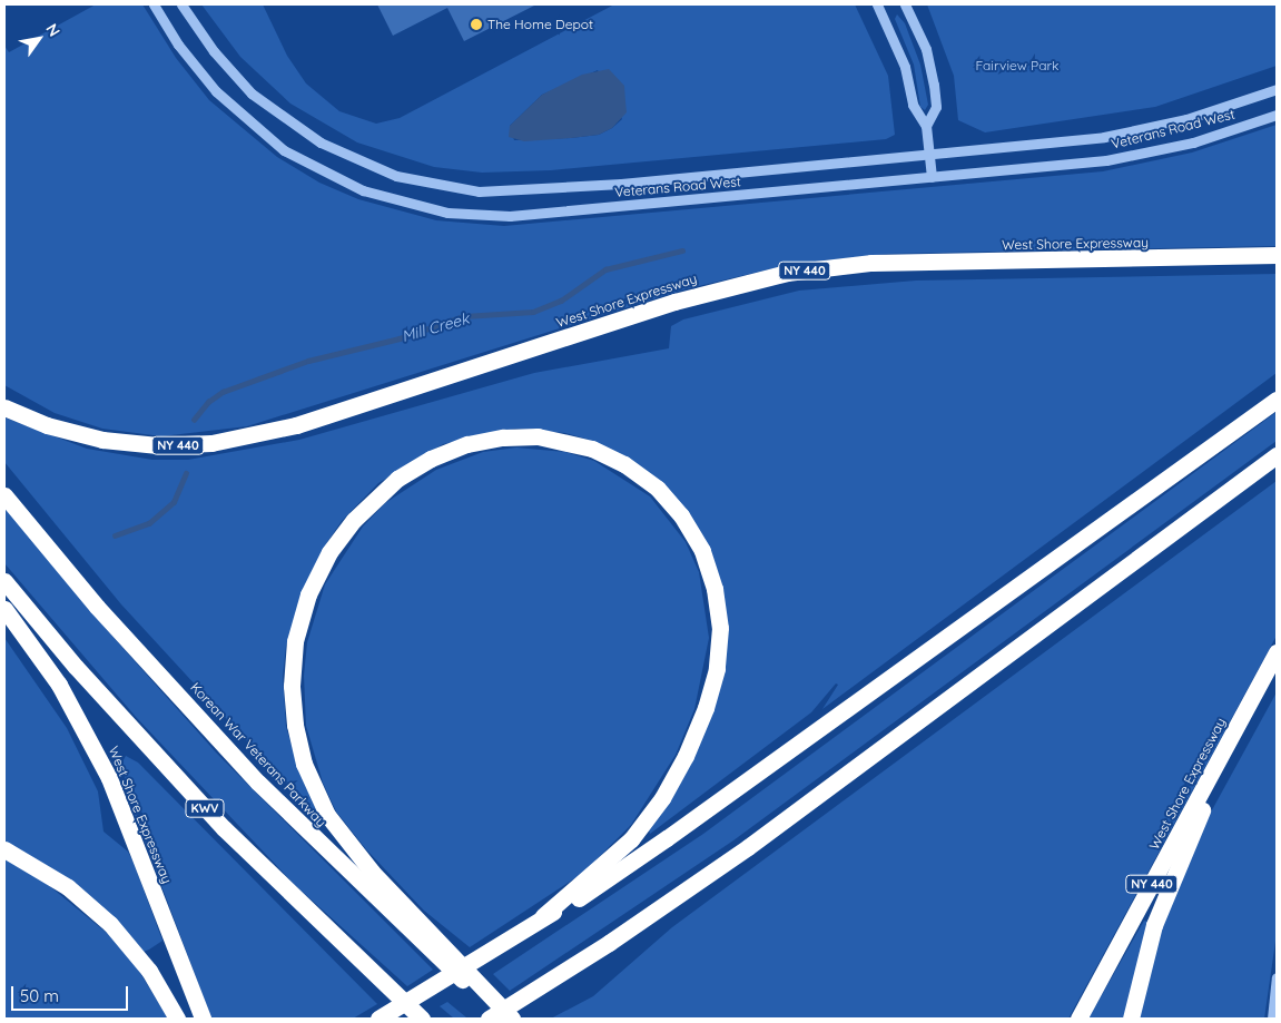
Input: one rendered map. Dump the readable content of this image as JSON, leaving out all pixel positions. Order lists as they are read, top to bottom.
{
  "streets": {
    "highway": [
      "West Shore Expressway",
      "NY 440",
      "Korean War Veterans Parkway",
      "KWV"
    ],
    "street": ["Veterans Road West"]
  },
  "water": ["Mill Creek"],
  "parks": ["Fairview Park"],
  "places": ["The Home Depot"],
  "scale_bar": "50 m",
  "north": "top right"
}
